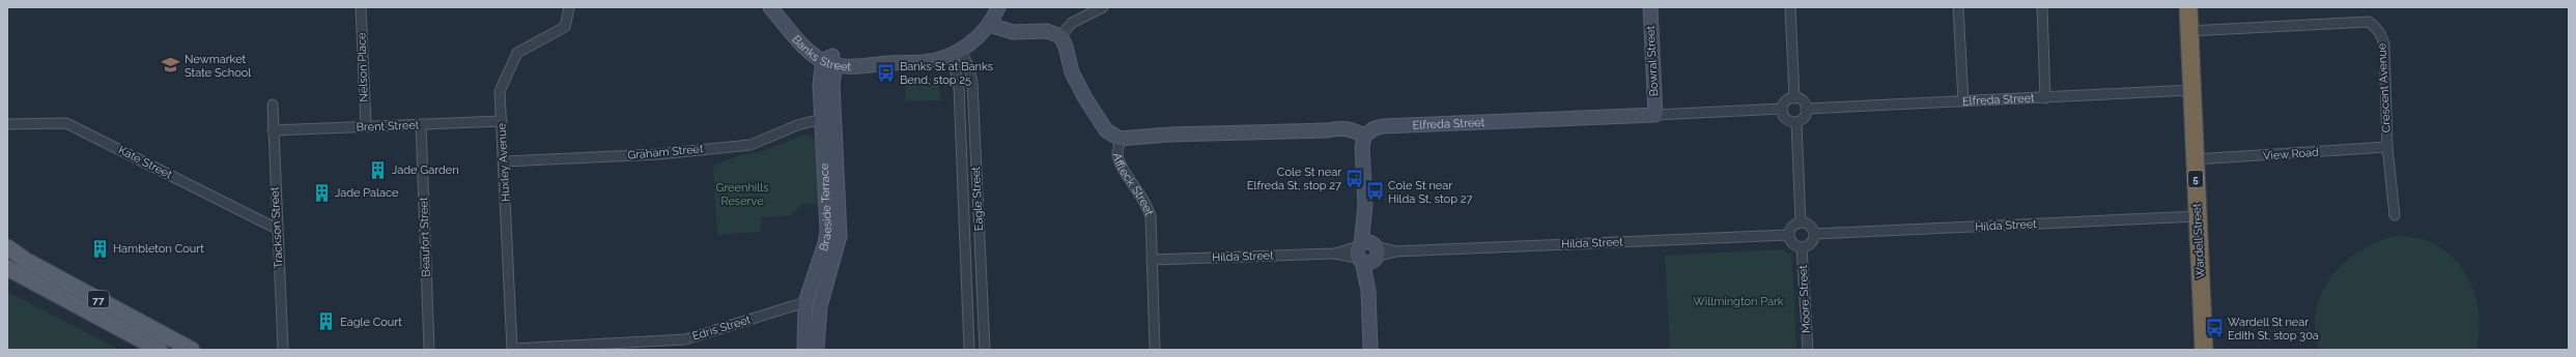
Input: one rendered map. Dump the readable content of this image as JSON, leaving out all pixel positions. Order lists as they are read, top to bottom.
{
  "streets": {
    "highway": ["5", "Wardell Street"],
    "main road": ["77"],
    "street": [
      "Banks Street",
      "Bowral Street",
      "Nelson Place",
      "Crescent Avenue",
      "Elfreda Street",
      "Brent Street",
      "Graham Street",
      "View Road",
      "Kate Street",
      "Huxley Avenue",
      "Affleck Street",
      "Eagle Street",
      "Braeside Terrace",
      "Hilda Street",
      "Trackson Street",
      "Beaufort Street",
      "Moore Street",
      "Edris Street"
    ]
  },
  "crossings": [
    ["Banks Street", "Eagle Street"],
    ["Banks Street", "Braeside Terrace"],
    ["Bowral Street", "Elfreda Street"],
    ["Nelson Place", "Brent Street"],
    ["Crescent Avenue", "View Road"],
    ["Crescent Avenue", "Wardell Street"],
    ["Elfreda Street", "Wardell Street"],
    ["Brent Street", "Huxley Avenue"],
    ["Brent Street", "Trackson Street"],
    ["Brent Street", "Beaufort Street"],
    ["Graham Street", "Huxley Avenue"],
    ["Graham Street", "Braeside Terrace"],
    ["View Road", "Wardell Street"],
    ["Kate Street", "Trackson Street"],
    ["Huxley Avenue", "Edris Street"],
    ["Affleck Street", "Hilda Street"],
    ["Braeside Terrace", "Edris Street"],
    ["Hilda Street", "Wardell Street"],
    ["Hilda Street", "Moore Street"]
  ],
  "parks": ["Greenhills Reserve", "Willmington Park"],
  "places": {
    "school or university": ["Newmarket State School"],
    "bus stop": [
      "Banks St at Banks Bend, stop 25",
      "Cole St near Elfreda St, stop 27",
      "Cole St near Hilda St, stop 27",
      "Wardell St near Edith St, stop 30a"
    ],
    "building": [
      "Jade Garden",
      "Jade Palace",
      "Hambleton Court",
      "Eagle Court"
    ]
  }
}
